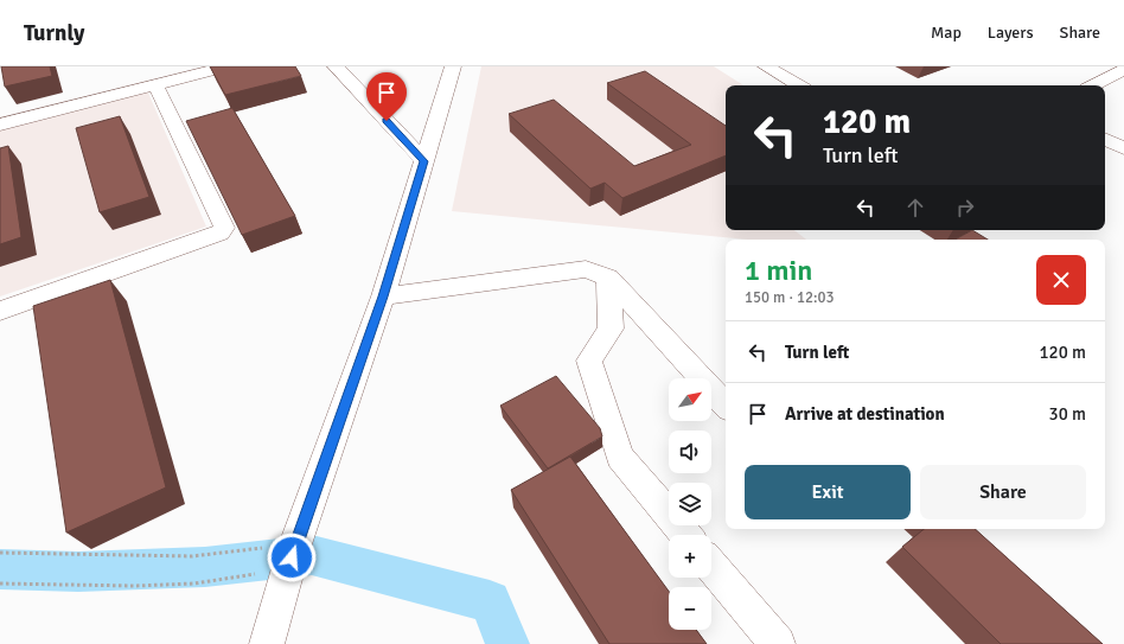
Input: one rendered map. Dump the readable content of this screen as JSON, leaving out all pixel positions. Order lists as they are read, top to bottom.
{
  "north": "top right",
  "page": {
    "header": "Turnly",
    "nav": ["Map", "Layers", "Share"],
    "turn": ["120 m", "Turn left"],
    "heading": ["1 min", "150 m · 12:03"],
    "list": [
      {
        "name": "Turn left",
        "value": "120 m"
      },
      {
        "name": "Arrive at destination",
        "value": "30 m"
      }
    ],
    "map_buttons": ["+", "−"],
    "buttons": ["Exit", "Share"]
  }
}
